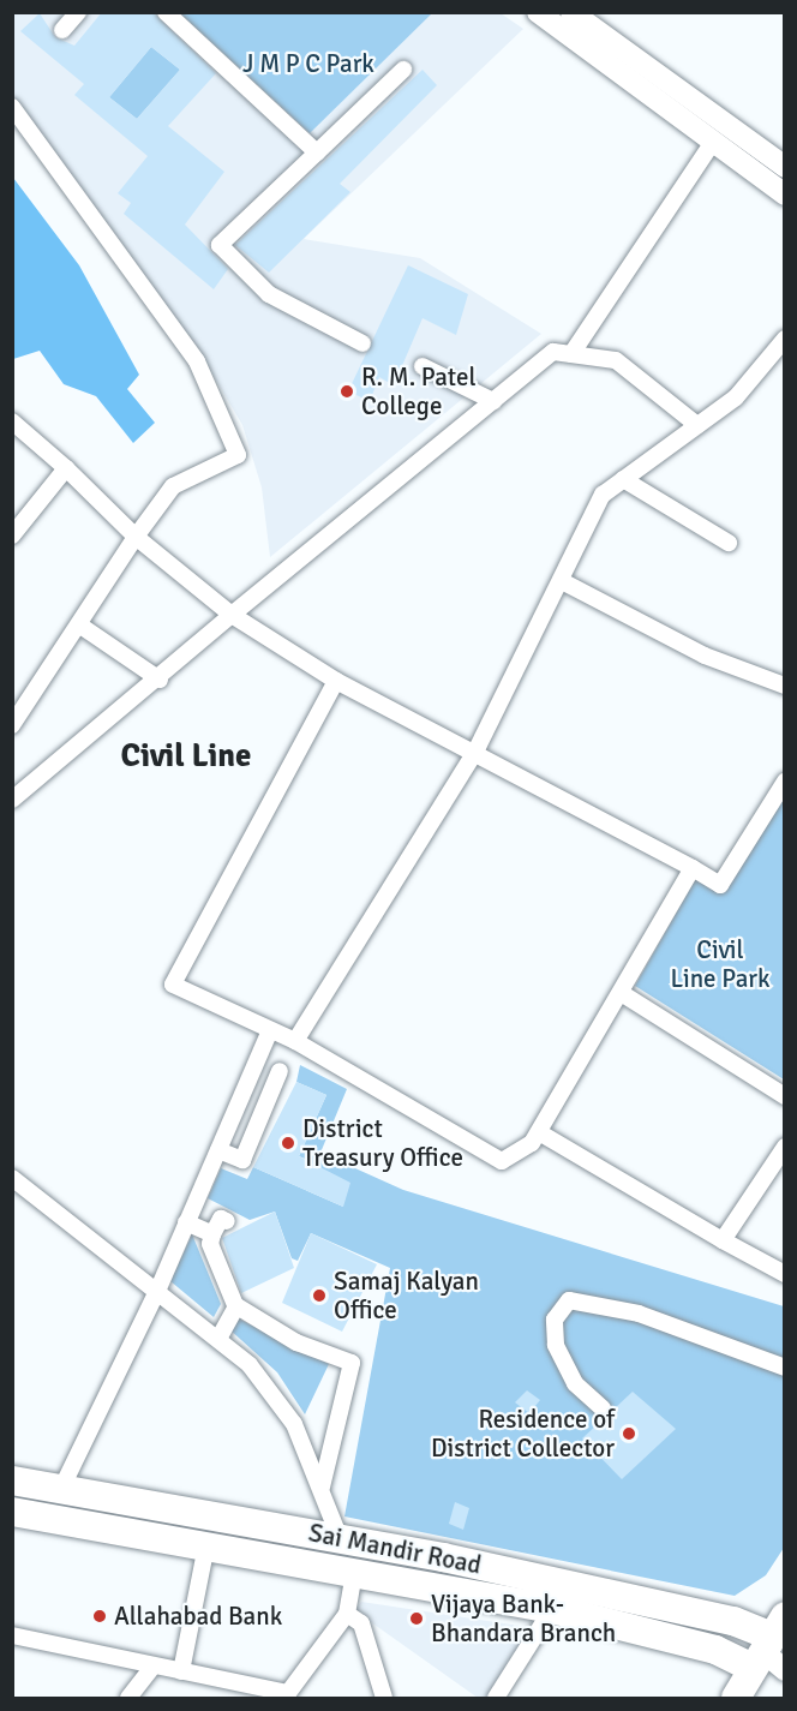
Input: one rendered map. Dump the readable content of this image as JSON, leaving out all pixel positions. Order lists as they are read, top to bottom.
{
  "streets": {
    "highway": ["Sai Mandir Road"]
  },
  "districts": ["Civil Line"],
  "parks": ["J M P C Park", "Civil Line Park"],
  "places": [
    "R. M. Patel College",
    "District Treasury Office",
    "Samaj Kalyan Office",
    "Residence of District Collector",
    "Allahabad Bank",
    "Vijaya Bank- Bhandara Branch"
  ]
}
